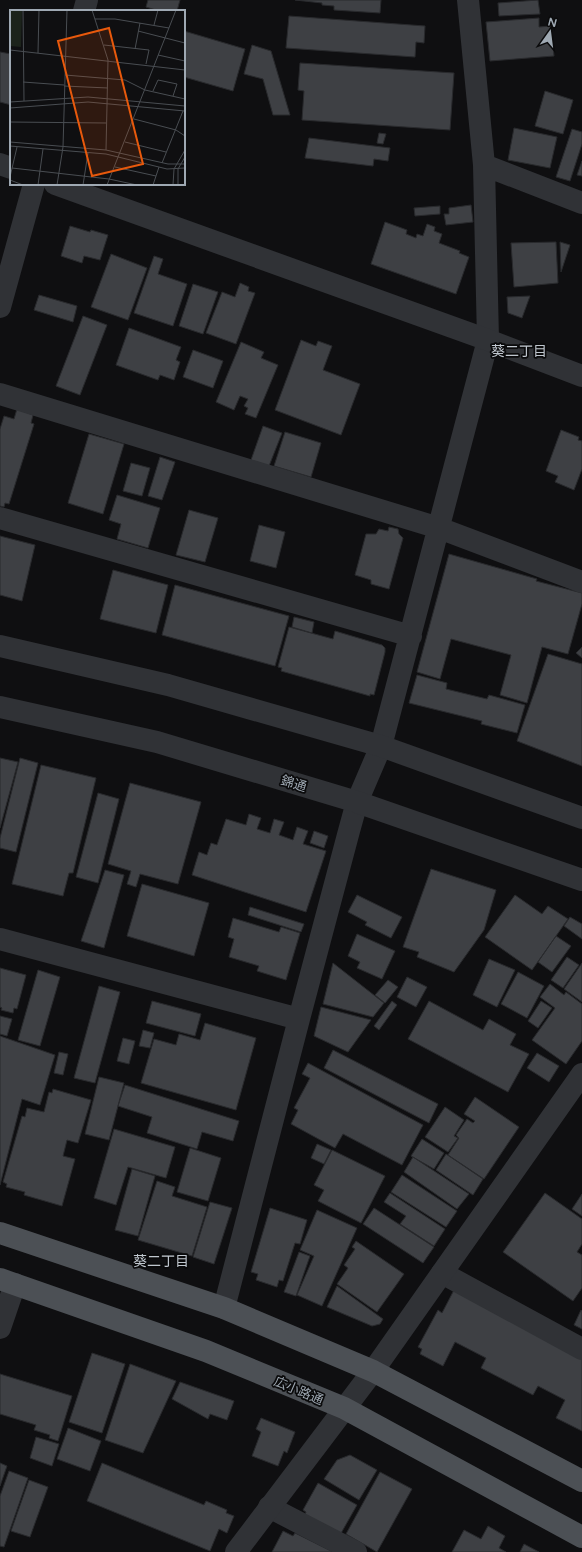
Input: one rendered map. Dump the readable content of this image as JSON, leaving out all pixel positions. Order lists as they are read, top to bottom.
{
  "streets": {
    "main road": ["広小路通"],
    "street": ["錦通"]
  },
  "districts": ["葵二丁目", "葵二丁目"],
  "north": "top"
}
